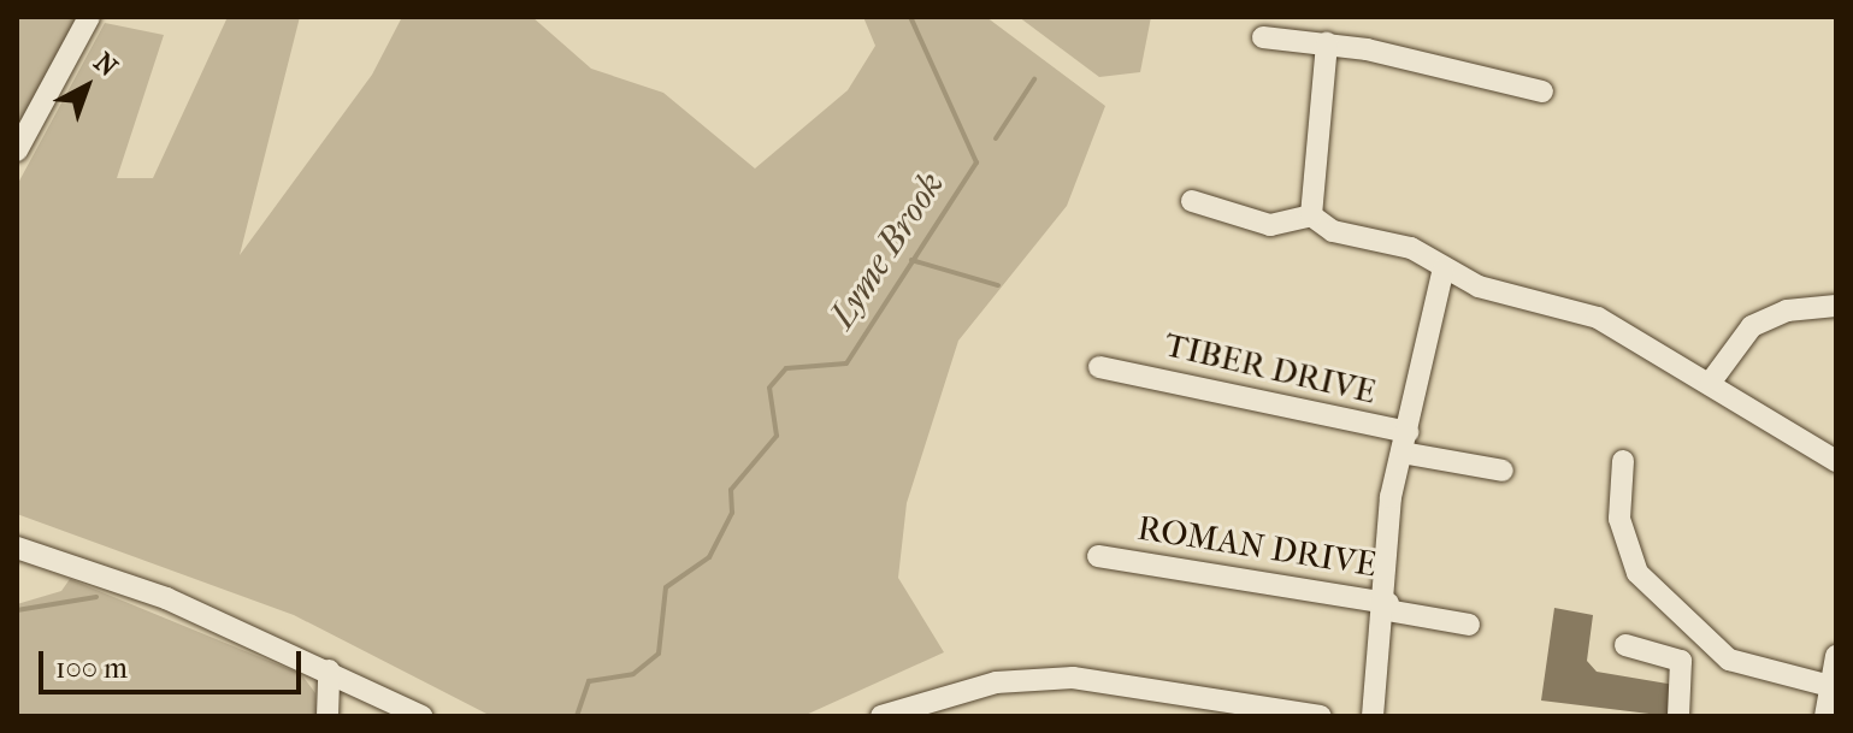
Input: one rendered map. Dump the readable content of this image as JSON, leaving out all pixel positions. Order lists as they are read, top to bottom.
{
  "streets": {
    "street": ["TIBER DRIVE", "ROMAN DRIVE"]
  },
  "water": ["Lyme Brook"],
  "scale_bar": "100 m",
  "north": "top right"
}
